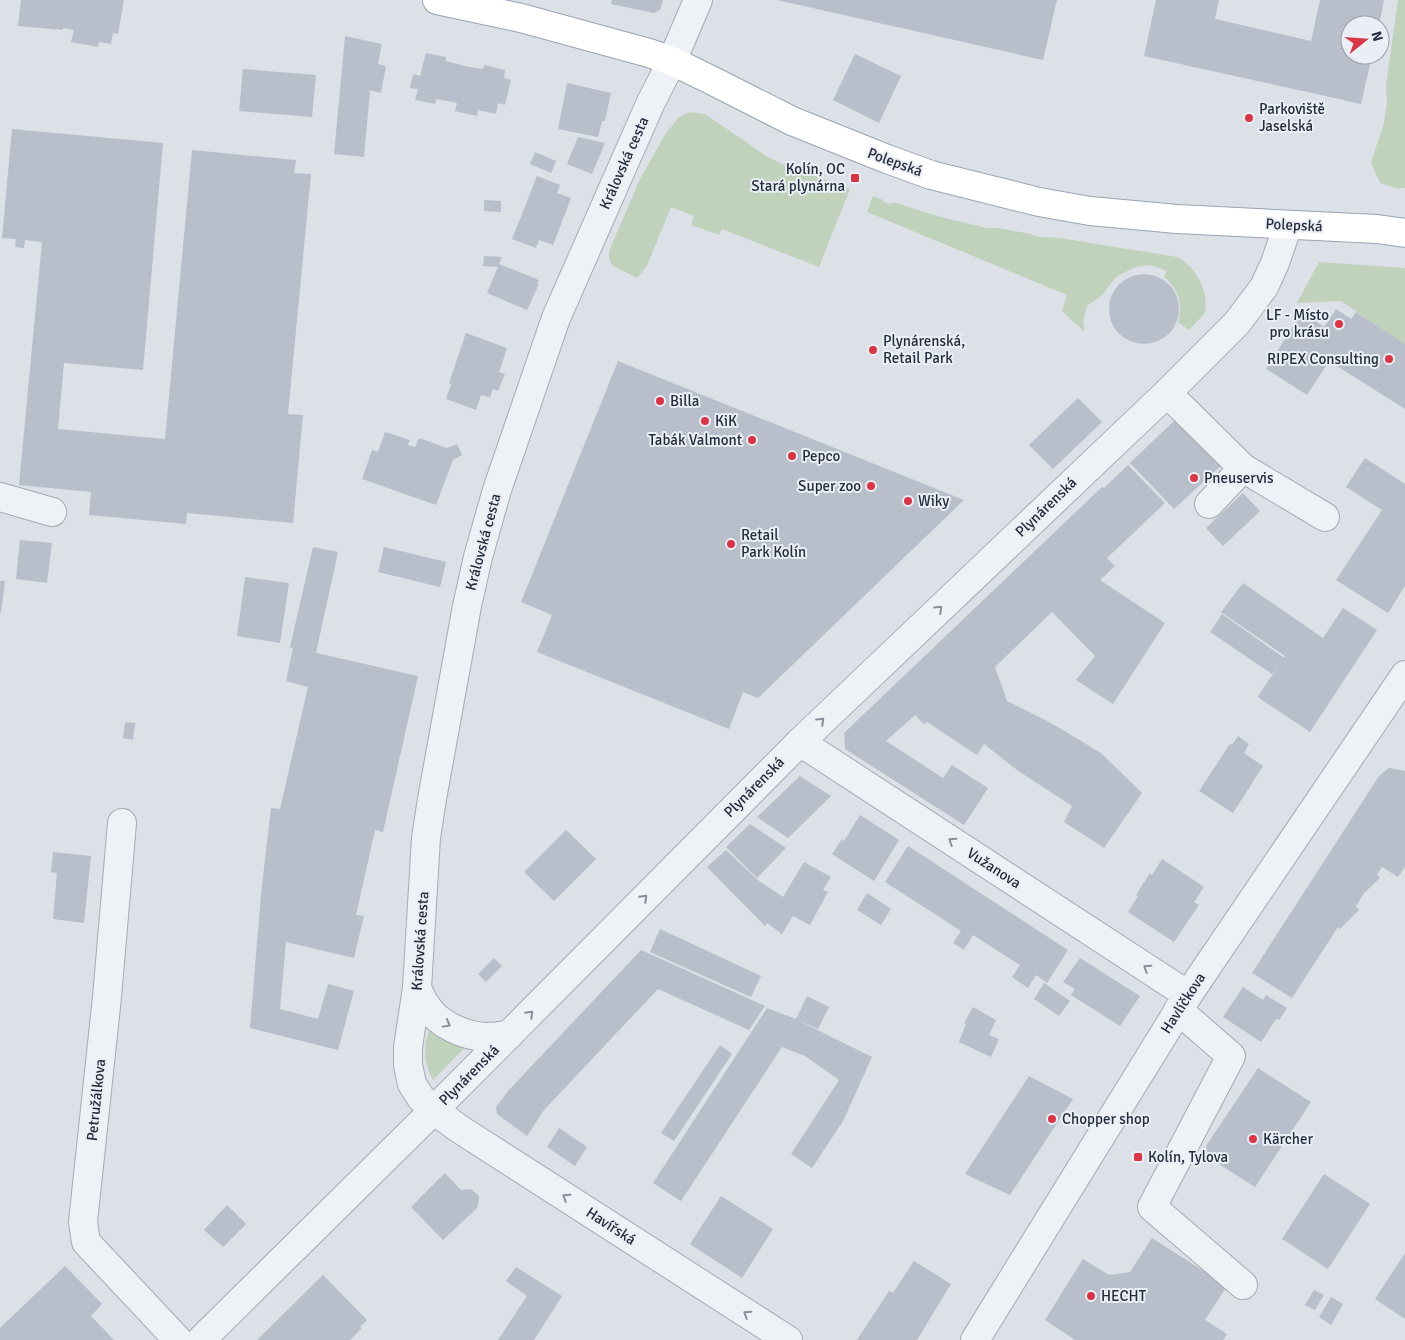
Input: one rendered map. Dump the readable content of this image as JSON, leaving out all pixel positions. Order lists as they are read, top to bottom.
{
  "streets": {
    "main road": ["Polepská"],
    "street": [
      "Královská cesta",
      "Plynárenská",
      "Vužanova",
      "Havlíčkova",
      "Petružálkova",
      "Havířská"
    ]
  },
  "crossings": [
    ["Polepská", "Královská cesta"],
    ["Polepská", "Plynárenská"],
    ["Královská cesta", "Plynárenská"],
    ["Královská cesta", "Havířská"],
    ["Plynárenská", "Vužanova"],
    ["Plynárenská", "Havířská"],
    ["Vužanova", "Havlíčkova"]
  ],
  "one_way": ["Plynárenská", "Vužanova", "Havířská"],
  "places": {
    "other": [
      "Parkoviště Jaselská",
      "LF - Místo pro krásu",
      "Plynárenská, Retail Park",
      "RIPEX Consulting",
      "Billa",
      "KiK",
      "Tabák Valmont",
      "Pepco",
      "Pneuservis",
      "Super zoo",
      "Wiky",
      "Retail Park Kolín",
      "Chopper shop",
      "Kärcher",
      "HECHT"
    ],
    "transit": ["Kolín, OC Stará plynárna", "Kolín, Tylova"]
  },
  "north": "right"
}
